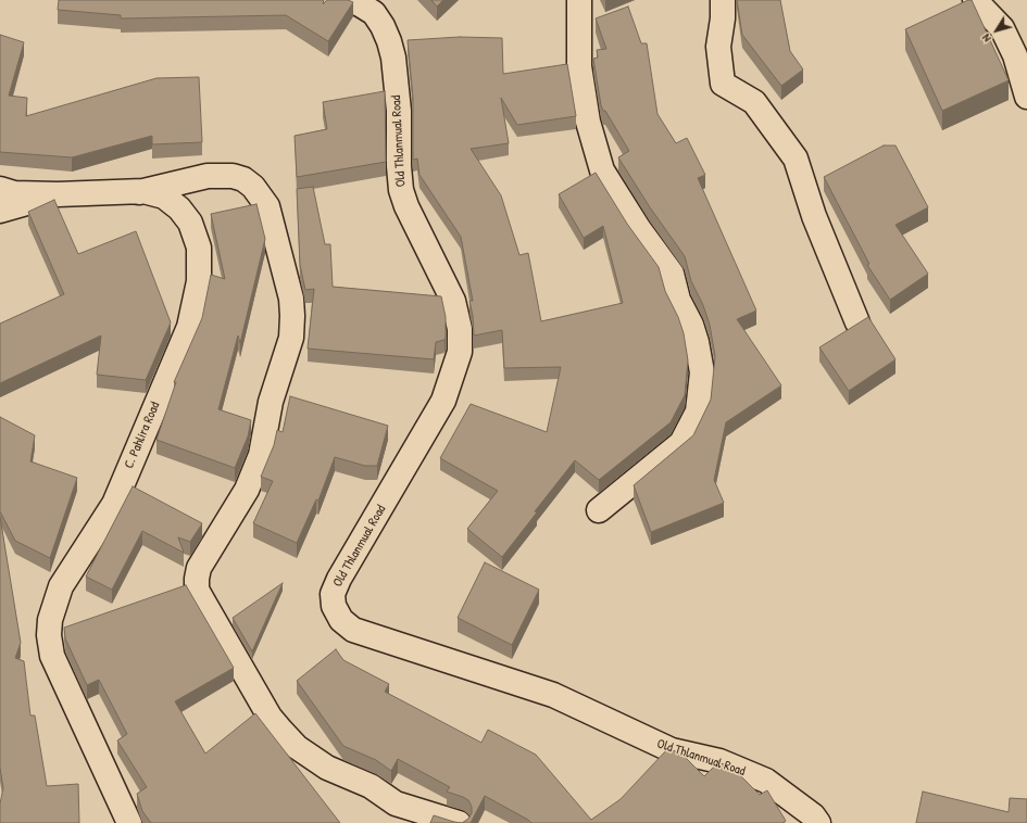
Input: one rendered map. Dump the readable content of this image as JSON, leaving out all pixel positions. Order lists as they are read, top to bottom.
{
  "streets": {
    "street": ["Old Thlanmual Road", "C. Pahlira Road"]
  },
  "north": "bottom left"
}
